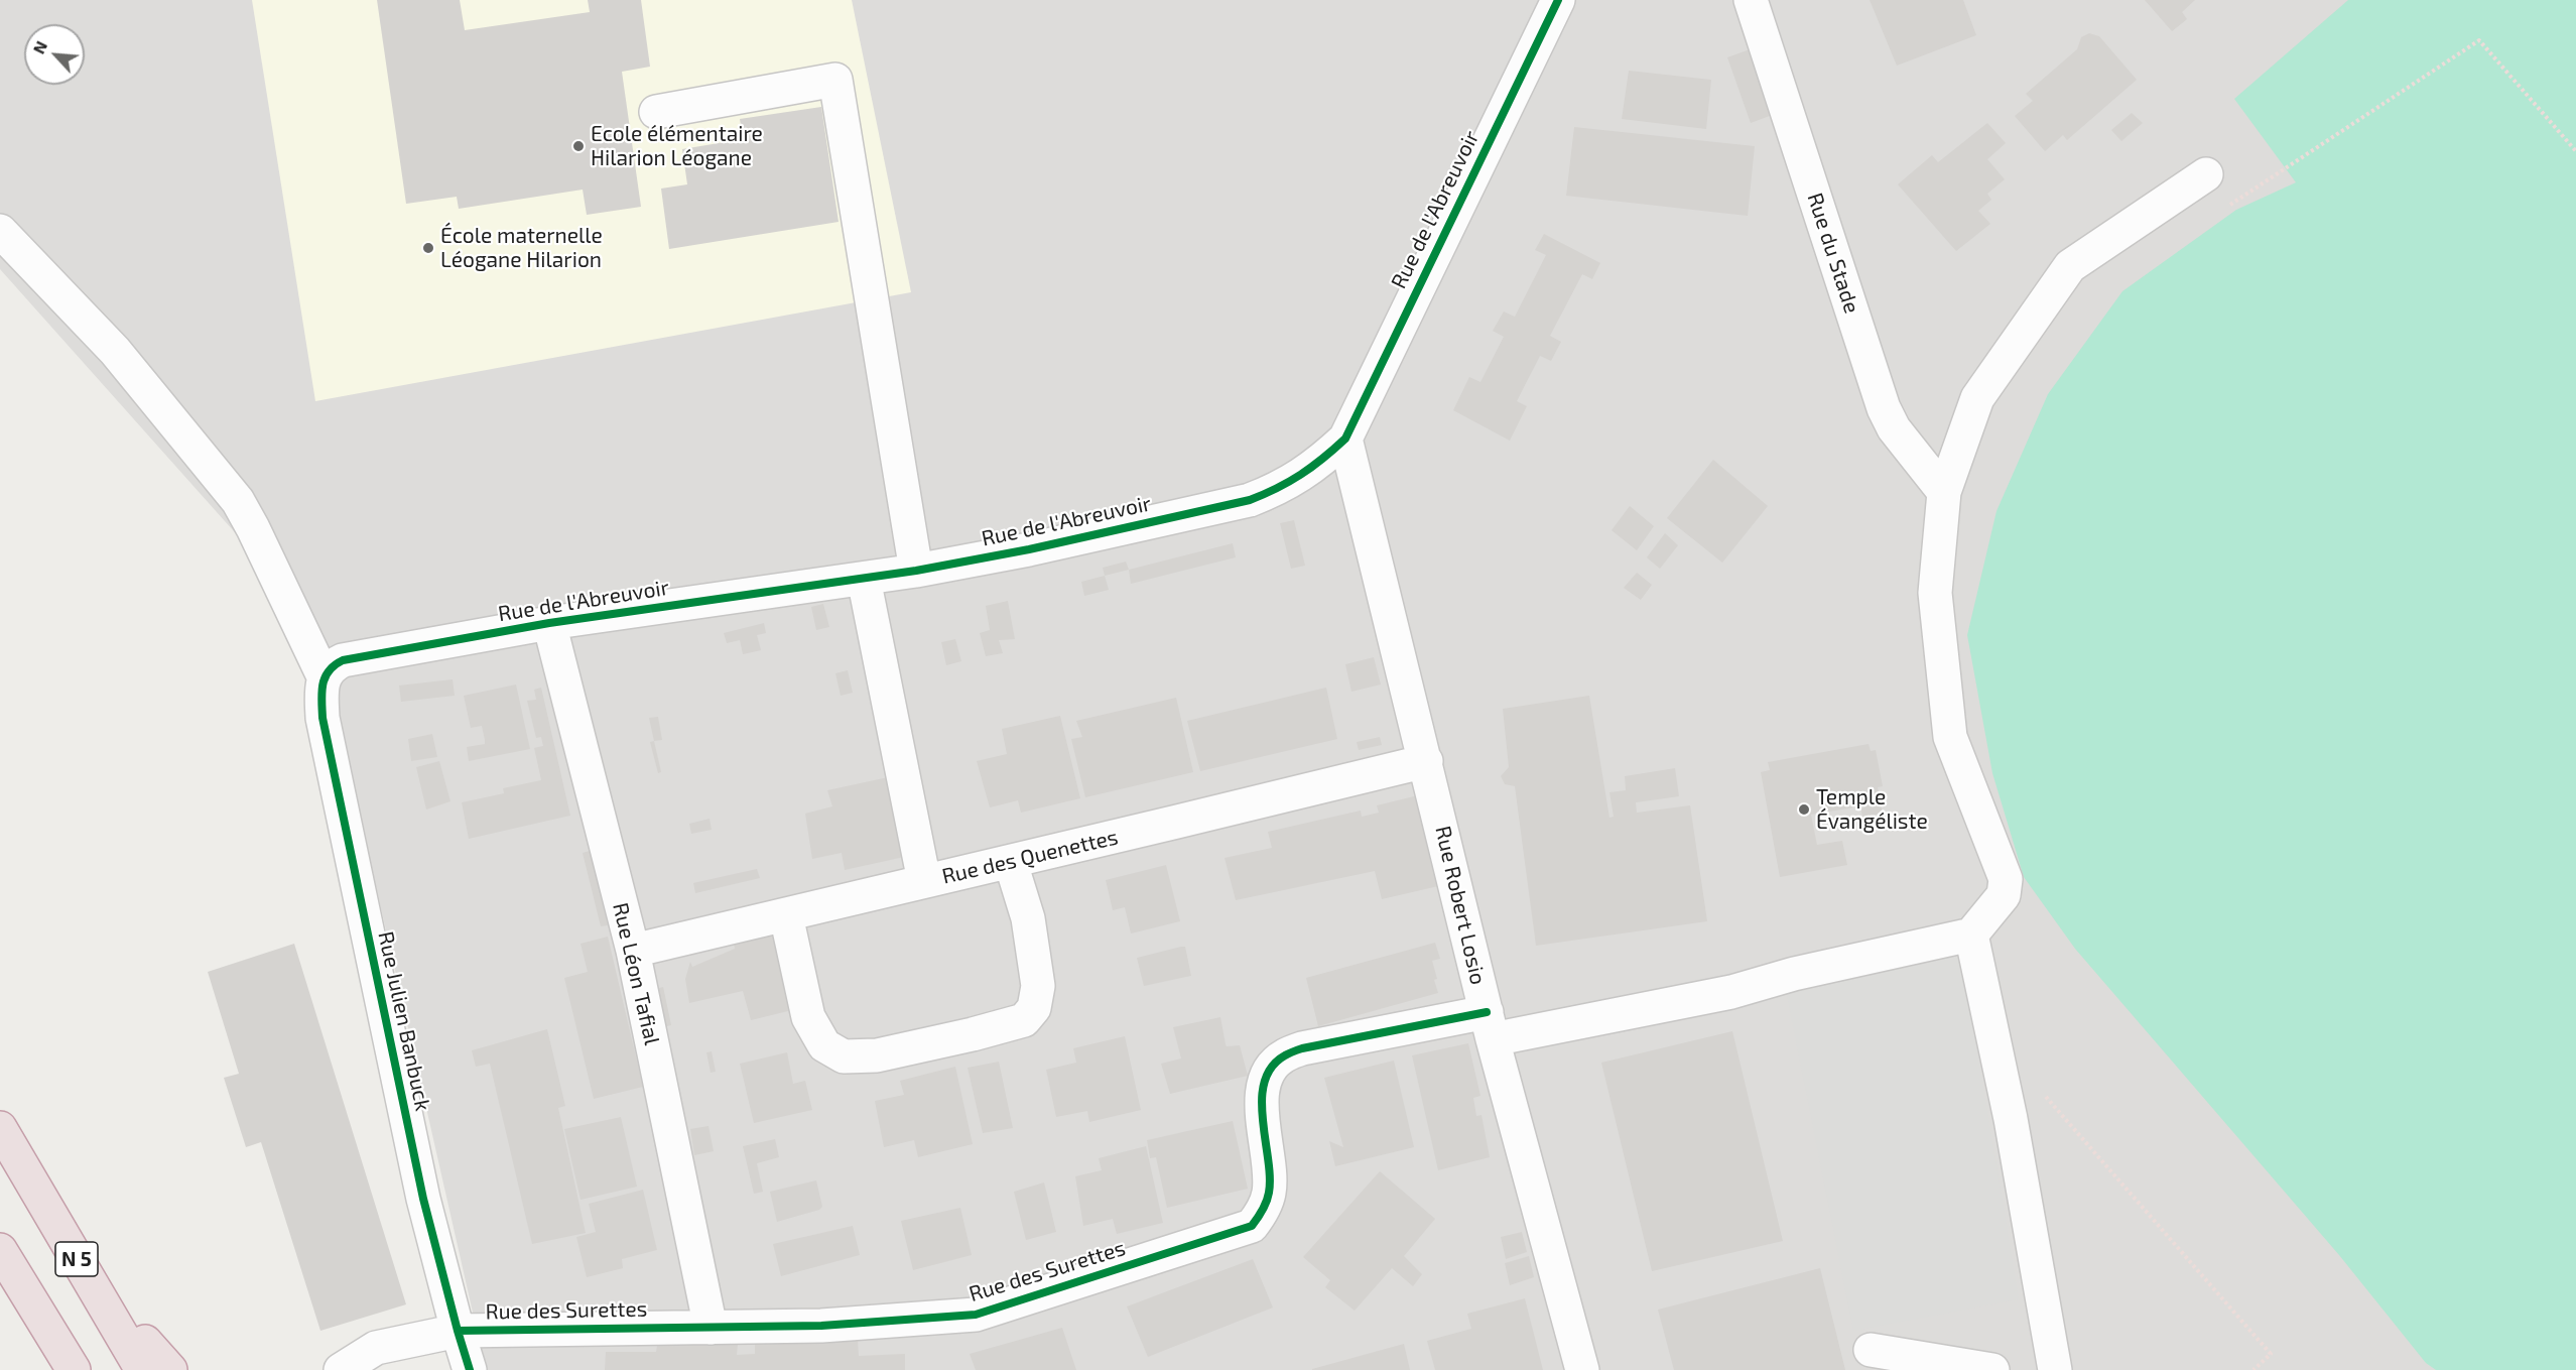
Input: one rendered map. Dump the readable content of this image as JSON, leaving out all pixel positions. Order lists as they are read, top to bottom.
{
  "streets": {
    "street": [
      "Rue de l'Abreuvoir",
      "Rue du Stade",
      "Rue des Quenettes",
      "Rue Robert Losio",
      "Rue Léon Tafial",
      "Rue Julien Banbuck",
      "Rue des Surettes"
    ]
  },
  "crossings": [
    ["Rue de l'Abreuvoir", "Rue Robert Losio"],
    ["Rue de l'Abreuvoir", "Rue Léon Tafial"],
    ["Rue de l'Abreuvoir", "Rue Julien Banbuck"],
    ["Rue des Quenettes", "Rue Robert Losio"],
    ["Rue des Quenettes", "Rue Léon Tafial"],
    ["Rue Robert Losio", "Rue des Surettes"],
    ["Rue Léon Tafial", "Rue des Surettes"],
    ["Rue Julien Banbuck", "Rue des Surettes"]
  ],
  "places": ["Ecole élémentaire Hilarion Léogane", "École maternelle Léogane Hilarion", "Temple Évangéliste"],
  "north": "top left"
}
